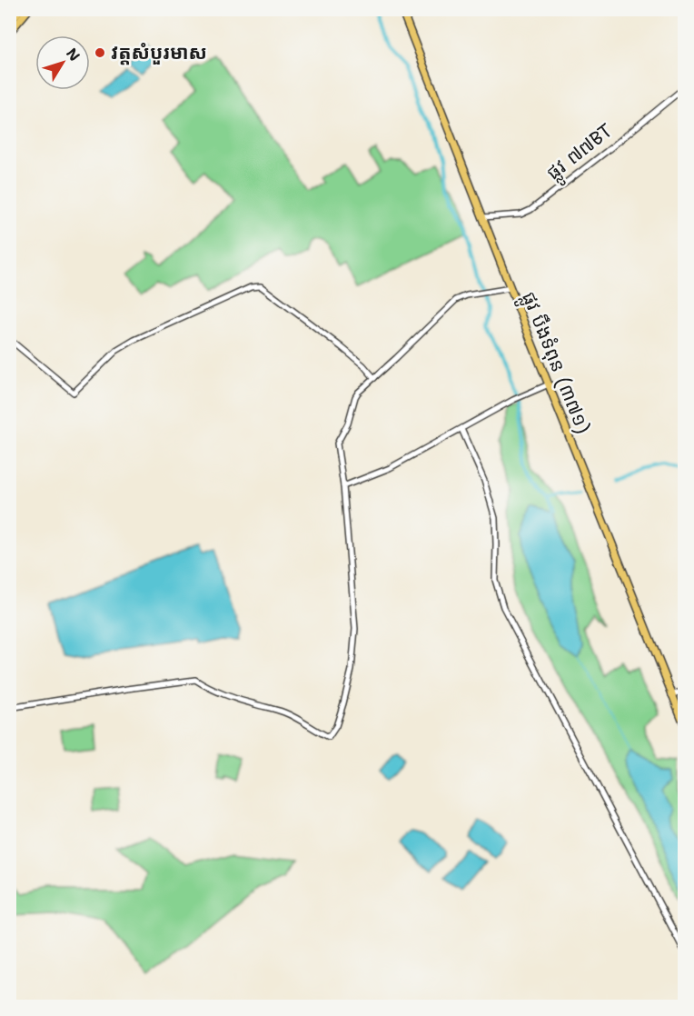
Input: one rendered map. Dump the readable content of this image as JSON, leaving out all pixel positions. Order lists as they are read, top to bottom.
{
  "streets": {
    "main road": ["ផ្លូវ បឹងទំពុន (៣៧១)"],
    "street": ["ផ្លូវ ៧៧BT"]
  },
  "crossings": [
    ["ផ្លូវ ៧៧BT", "ផ្លូវ បឹងទំពុន (៣៧១)"]
  ],
  "places": ["វត្តសំបួរមាស"],
  "north": "top right"
}
